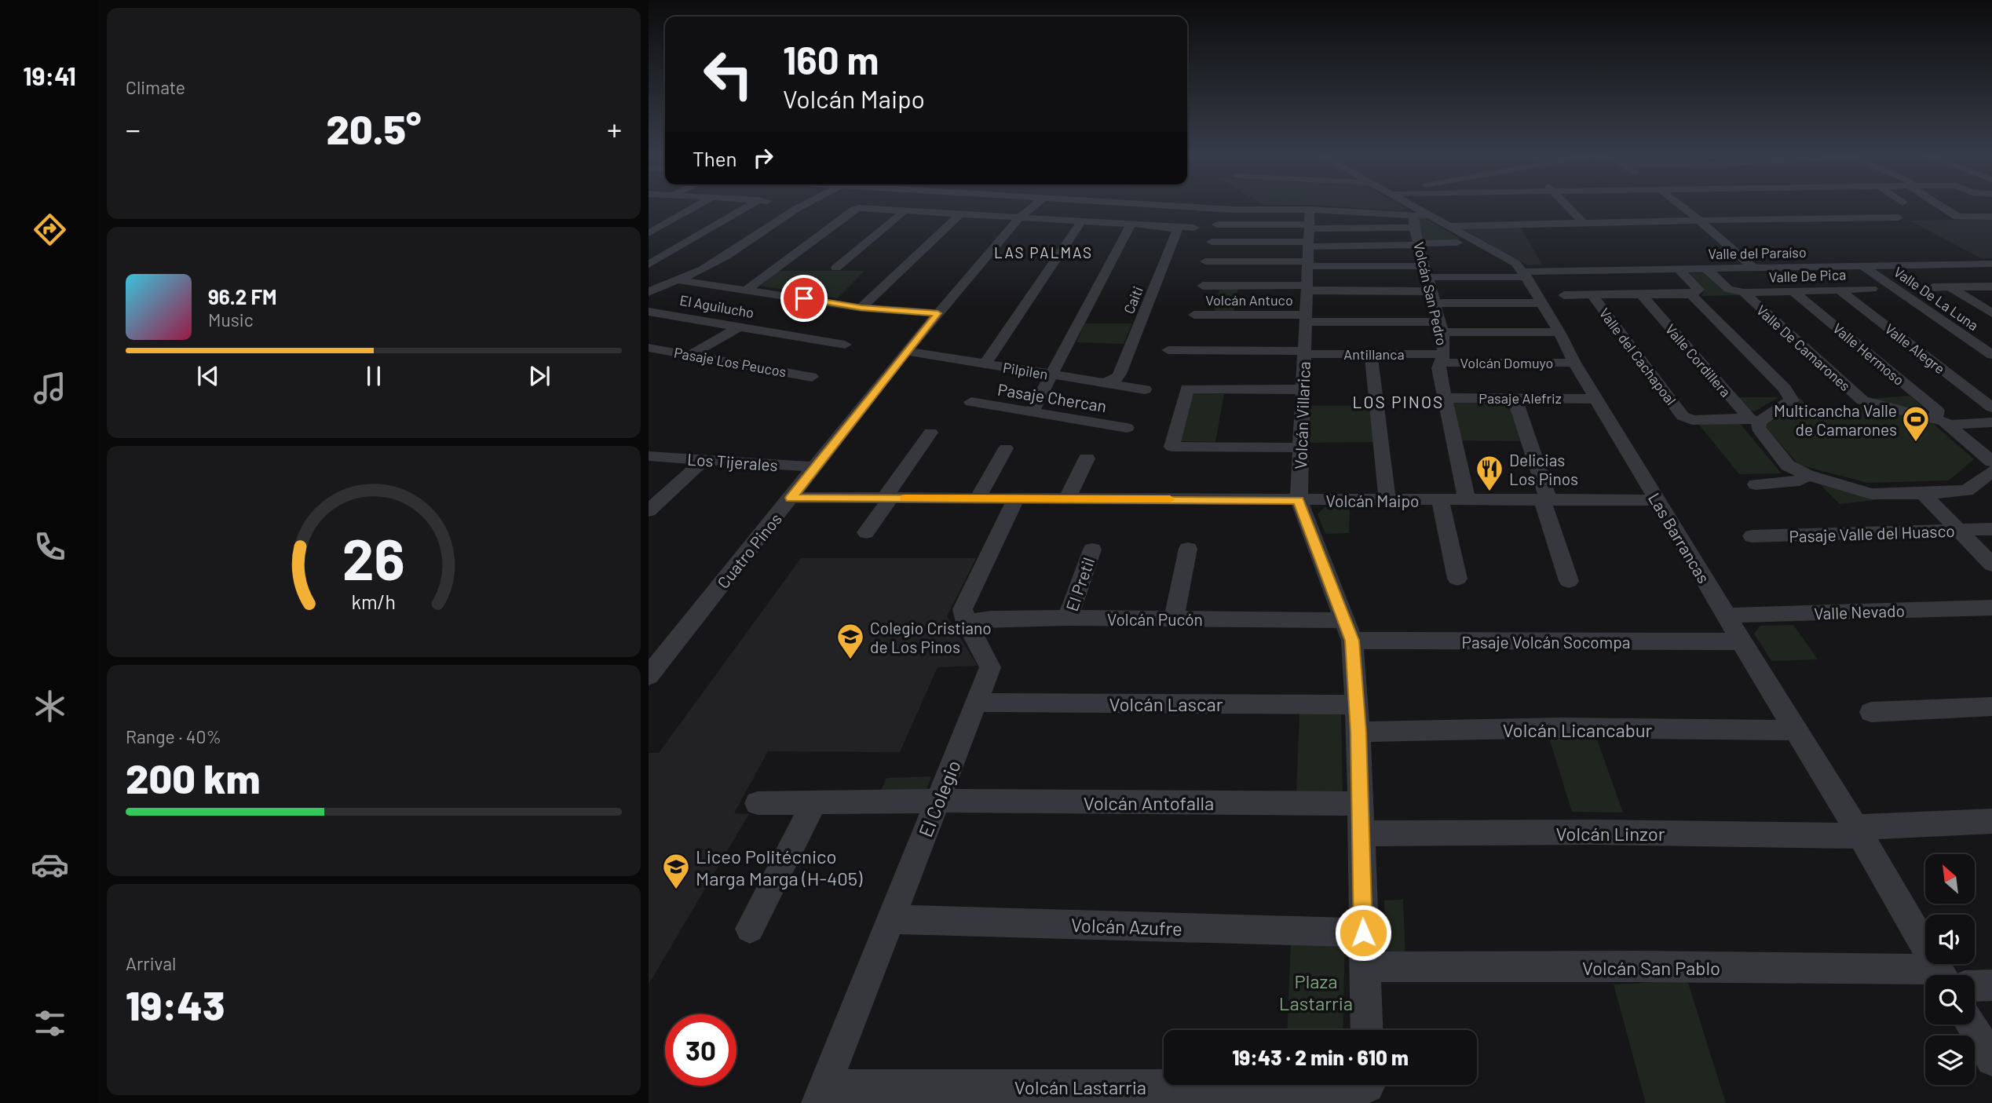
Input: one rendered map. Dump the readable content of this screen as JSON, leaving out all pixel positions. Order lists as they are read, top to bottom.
{
  "streets": {
    "street": [
      "Valle del Paraíso",
      "Valle De Pica",
      "Volcán San Pedro",
      "Valle De La Luna",
      "Caiti",
      "Volcán Antuco",
      "El Aguilucho",
      "Valle De Camarones",
      "Valle Alegre",
      "Antillanca",
      "Valle Hermoso",
      "Valle del Cachapoal",
      "Valle Cordillera",
      "Pasaje Los Peucos",
      "Volcán Domuyo",
      "Pilpilen",
      "Pasaje Chercan",
      "Pasaje Alefriz",
      "Volcán Villarica",
      "Los Tijerales",
      "Volcán Maipo",
      "Pasaje Valle del Huasco",
      "Las Barrancas",
      "Cuatro Pinos",
      "El Pretil",
      "Valle Nevado",
      "Volcán Pucón",
      "Pasaje Volcán Socompa",
      "Volcán Lascar",
      "Volcán Licancabur",
      "El Colegio",
      "Volcán Antofalla",
      "Volcán Linzor",
      "Volcán Azufre",
      "Volcán San Pablo",
      "Volcán Lastarria"
    ]
  },
  "crossings": [
    ["Valle del Paraíso", "Volcán San Pedro"],
    ["Valle del Paraíso", "Valle De La Luna"],
    ["Valle del Paraíso", "Valle De Camarones"],
    ["Valle del Paraíso", "Las Barrancas"],
    ["Valle De Pica", "Valle De Camarones"],
    ["Valle De Pica", "Valle Alegre"],
    ["Valle De Pica", "Valle Hermoso"],
    ["Volcán San Pedro", "Volcán Antuco"],
    ["Volcán San Pedro", "Antillanca"],
    ["Volcán San Pedro", "Volcán Domuyo"],
    ["Volcán San Pedro", "Pasaje Alefriz"],
    ["Volcán San Pedro", "Volcán Maipo"],
    ["Caiti", "Pilpilen"],
    ["Volcán Antuco", "Volcán Villarica"],
    ["Volcán Antuco", "Las Barrancas"],
    ["Valle De Camarones", "Valle Hermoso"],
    ["Antillanca", "Volcán Domuyo"],
    ["Antillanca", "Volcán Villarica"],
    ["Valle del Cachapoal", "Valle Cordillera"],
    ["Volcán Domuyo", "Las Barrancas"],
    ["Pilpilen", "Cuatro Pinos"],
    ["Pasaje Alefriz", "Las Barrancas"],
    ["Volcán Villarica", "Volcán Maipo"],
    ["Volcán Villarica", "Volcán Pucón"],
    ["Volcán Villarica", "Pasaje Volcán Socompa"],
    ["Volcán Villarica", "Volcán Lascar"],
    ["Volcán Villarica", "Volcán Licancabur"],
    ["Volcán Villarica", "Volcán Antofalla"],
    ["Volcán Villarica", "Volcán Linzor"],
    ["Volcán Villarica", "Volcán Azufre"],
    ["Volcán Villarica", "Volcán San Pablo"],
    ["Los Tijerales", "Cuatro Pinos"],
    ["Volcán Maipo", "Las Barrancas"],
    ["Volcán Maipo", "Cuatro Pinos"],
    ["Las Barrancas", "Valle Nevado"],
    ["Las Barrancas", "Pasaje Volcán Socompa"],
    ["Las Barrancas", "Volcán Licancabur"],
    ["Las Barrancas", "Volcán Linzor"],
    ["El Pretil", "Volcán Pucón"],
    ["Volcán Pucón", "Pasaje Volcán Socompa"],
    ["Volcán Pucón", "El Colegio"],
    ["Volcán Lascar", "El Colegio"],
    ["El Colegio", "Volcán Antofalla"],
    ["El Colegio", "Volcán Azufre"],
    ["El Colegio", "Volcán Lastarria"]
  ],
  "districts": ["LAS PALMAS", "LOS PINOS"],
  "parks": ["Plaza Lastarria"],
  "places": {
    "sports": ["Multicancha Valle de Camarones"],
    "restaurant": ["Delicias Los Pinos"],
    "school or university": ["Colegio Cristiano de Los Pinos", "Liceo Politécnico Marga Marga (H-405)"]
  },
  "north": "top left",
  "page": {
    "tabs": "19:41",
    "tile": [
      "Climate",
      ["Range · 40%", "200 km"],
      ["Arrival", "19:43"]
    ],
    "turn": ["160 m", "Volcán Maipo"],
    "heat": ["−", "20.5°", "+"],
    "then": "Then",
    "song": ["96.2 FM", "Music"],
    "limit": "30",
    "trip": "19:43 · 2 min · 610 m",
    "gauge": ["26", "km/h"]
  }
}
